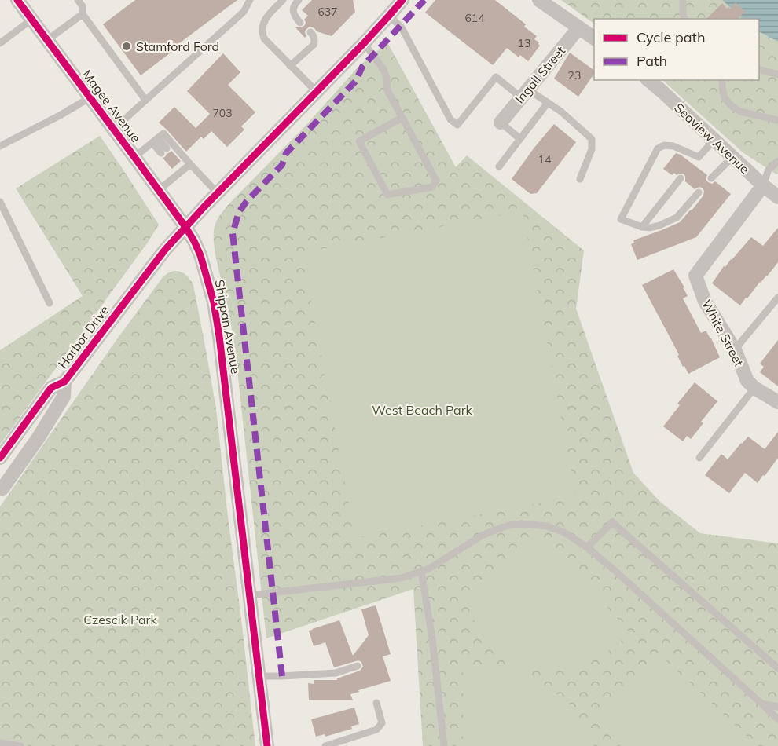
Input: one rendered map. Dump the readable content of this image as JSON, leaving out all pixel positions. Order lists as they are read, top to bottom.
{
  "streets": {
    "street": [
      "Ingall Street",
      "Magee Avenue",
      "Seaview Avenue",
      "Shippan Avenue",
      "White Street",
      "Harbor Drive"
    ]
  },
  "crossings": [
    ["Magee Avenue", "Shippan Avenue"],
    ["Magee Avenue", "Harbor Drive"],
    ["Seaview Avenue", "White Street"],
    ["Shippan Avenue", "Harbor Drive"]
  ],
  "parks": ["West Beach Park", "Czescik Park"],
  "places": ["Stamford Ford"],
  "house_numbers": [
    "637",
    "614",
    "13",
    "23",
    "703",
    "14"
  ],
  "legend": ["Cycle path", "Path"]
}
